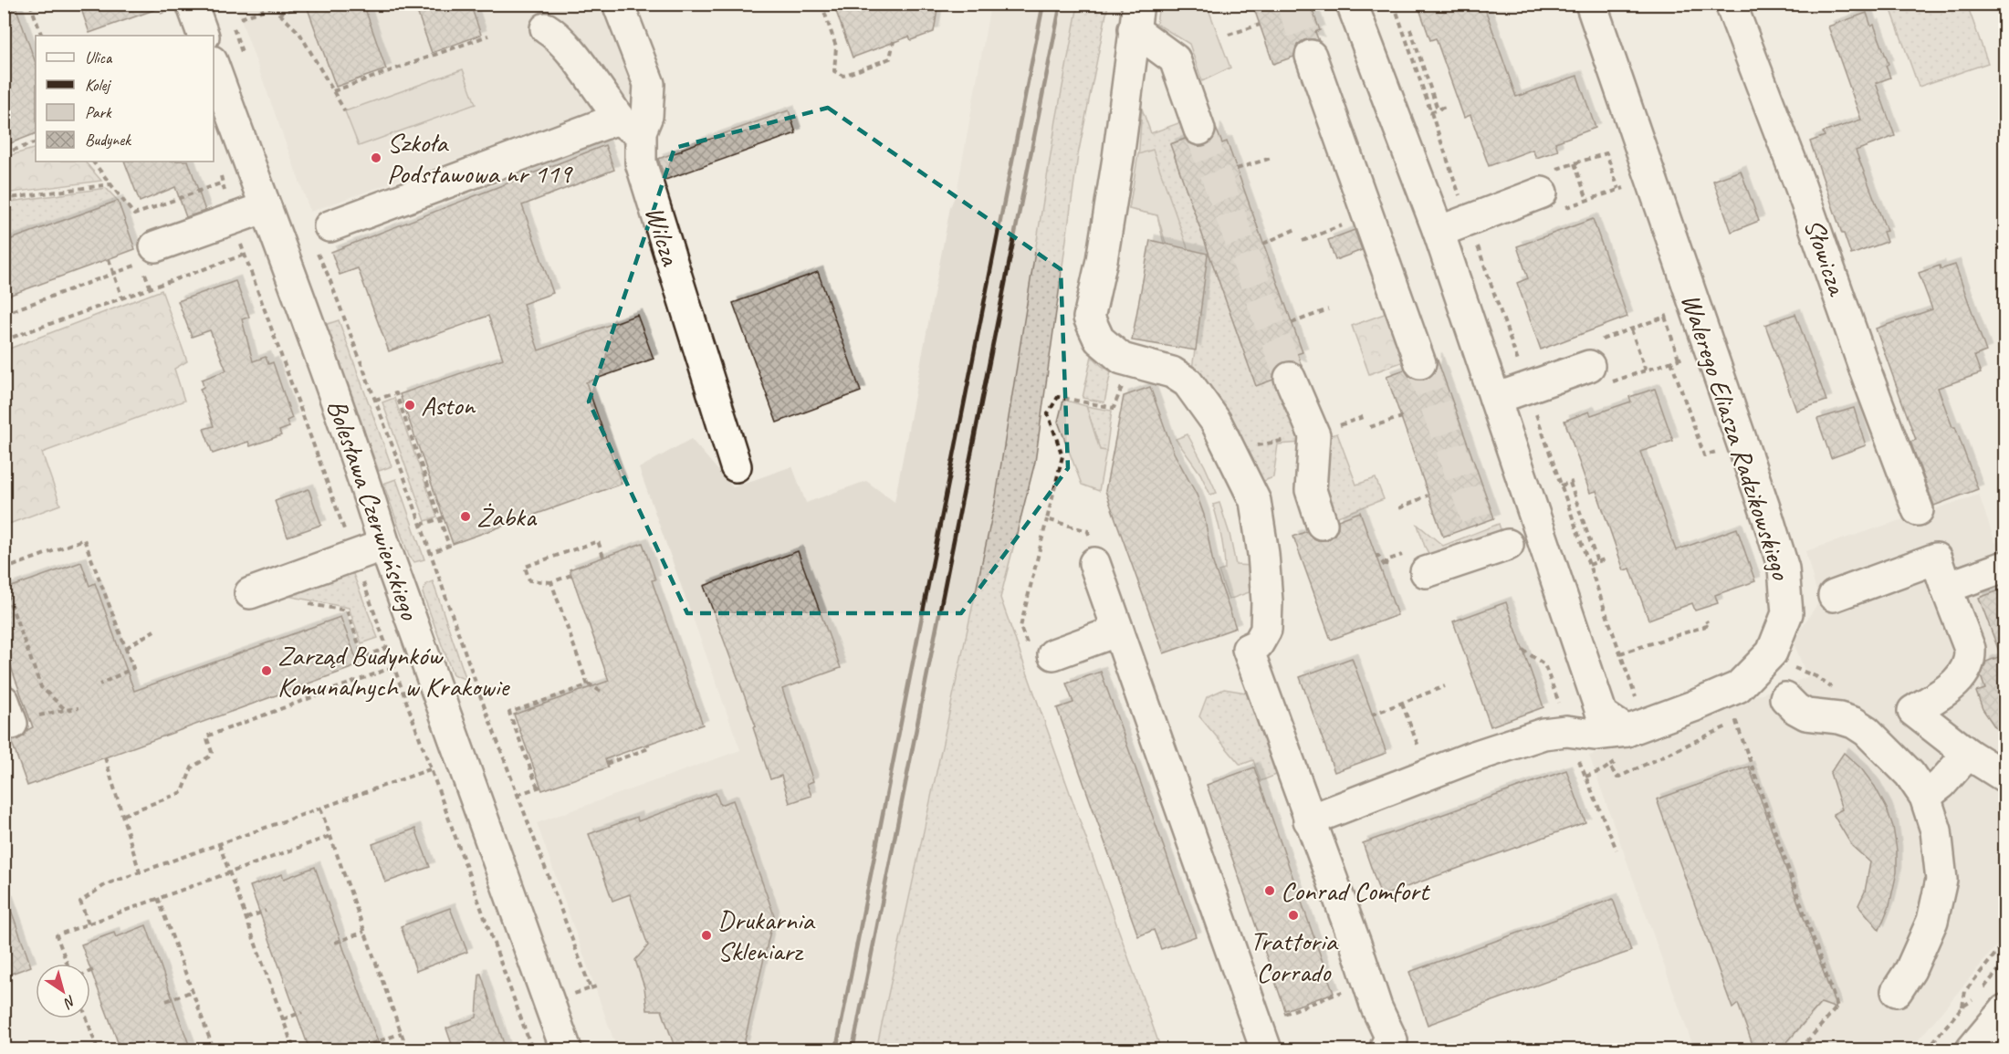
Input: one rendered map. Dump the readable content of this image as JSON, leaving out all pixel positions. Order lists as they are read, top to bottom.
{
  "streets": {
    "street": [
      "Wilcza",
      "Słowicza",
      "Walerego Eliasza Radzikowskiego",
      "Bolesława Czerwieńskiego"
    ]
  },
  "places": [
    "Szkoła Podstawowa nr 119",
    "Aston",
    "Żabka",
    "Zarząd Budynków Komunalnych w Krakowie",
    "Conrad Comfort",
    "Trattoria Corrado",
    "Drukarnia Skleniarz"
  ],
  "legend": [
    "Ulica",
    "Kolej",
    "Park",
    "Budynek"
  ],
  "north": "bottom right"
}
